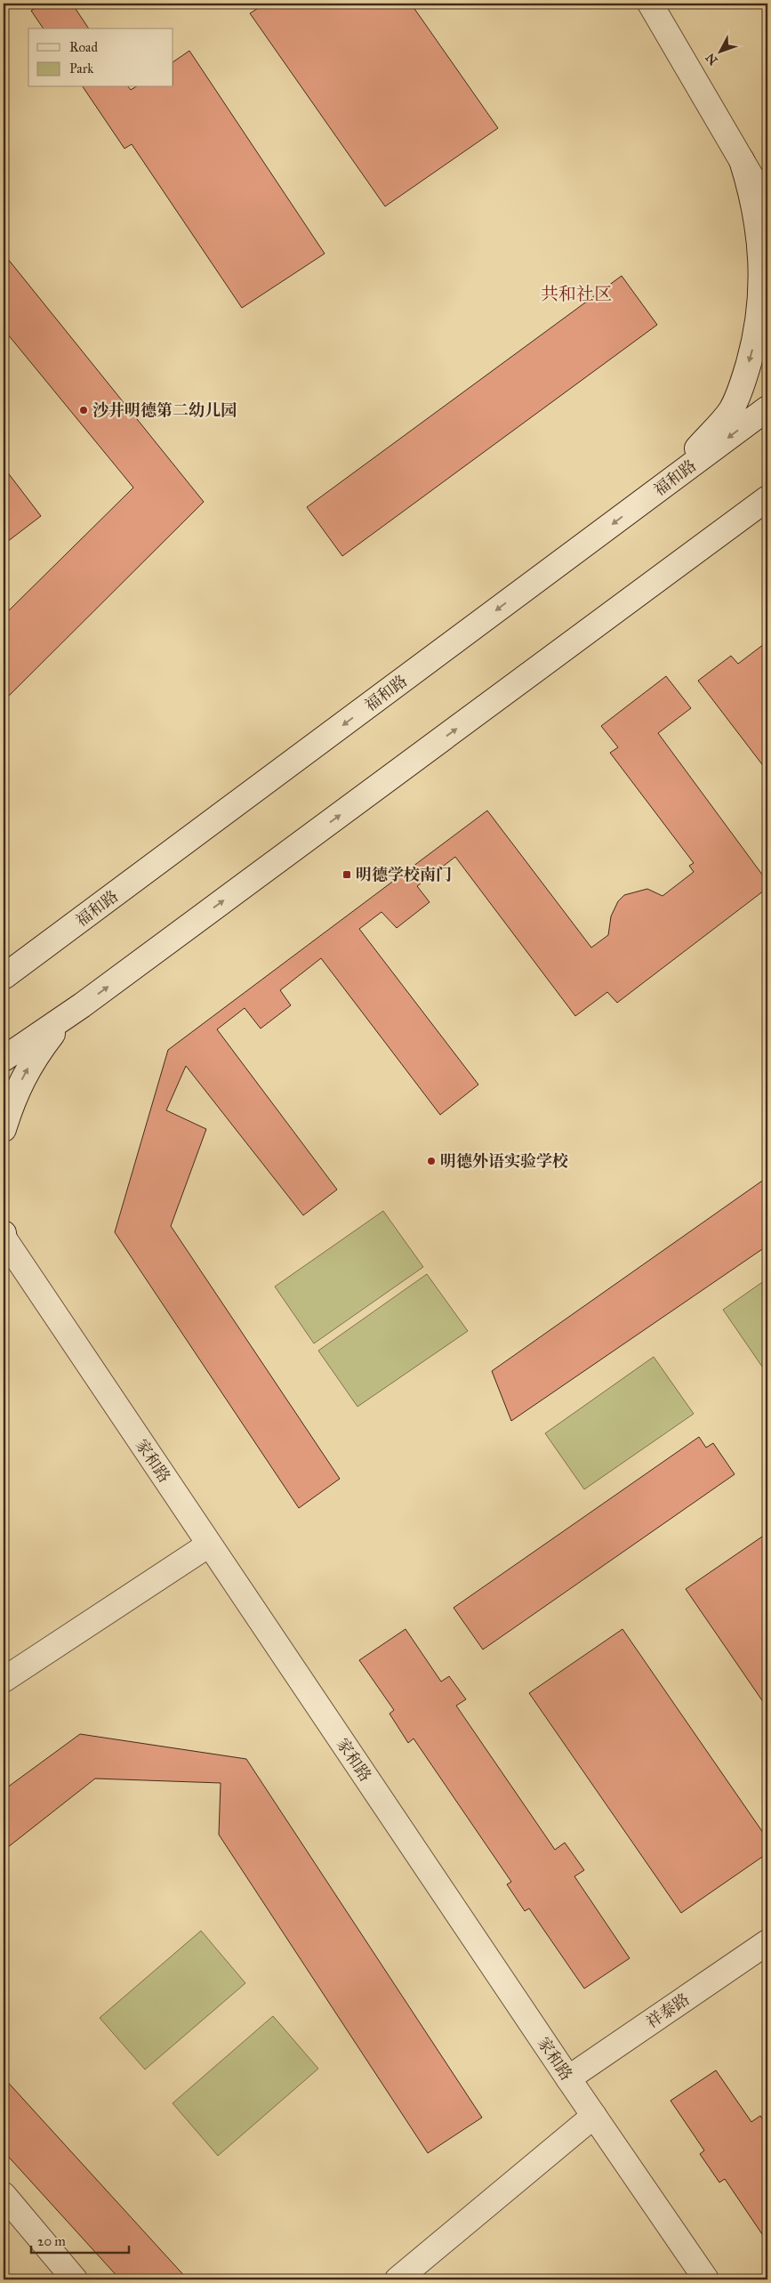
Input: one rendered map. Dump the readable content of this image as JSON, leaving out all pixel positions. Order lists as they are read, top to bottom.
{
  "streets": {
    "main road": ["福和路", "家和路", "祥泰路"]
  },
  "crossings": [
    ["家和路", "祥泰路"]
  ],
  "districts": ["共和社区"],
  "places": {
    "other": ["沙井明德第二幼儿园", "明德外语实验学校"],
    "transit": ["明德学校南门"]
  },
  "legend": ["Road", "Park"],
  "scale_bar": "20 m",
  "north": "bottom left"
}
